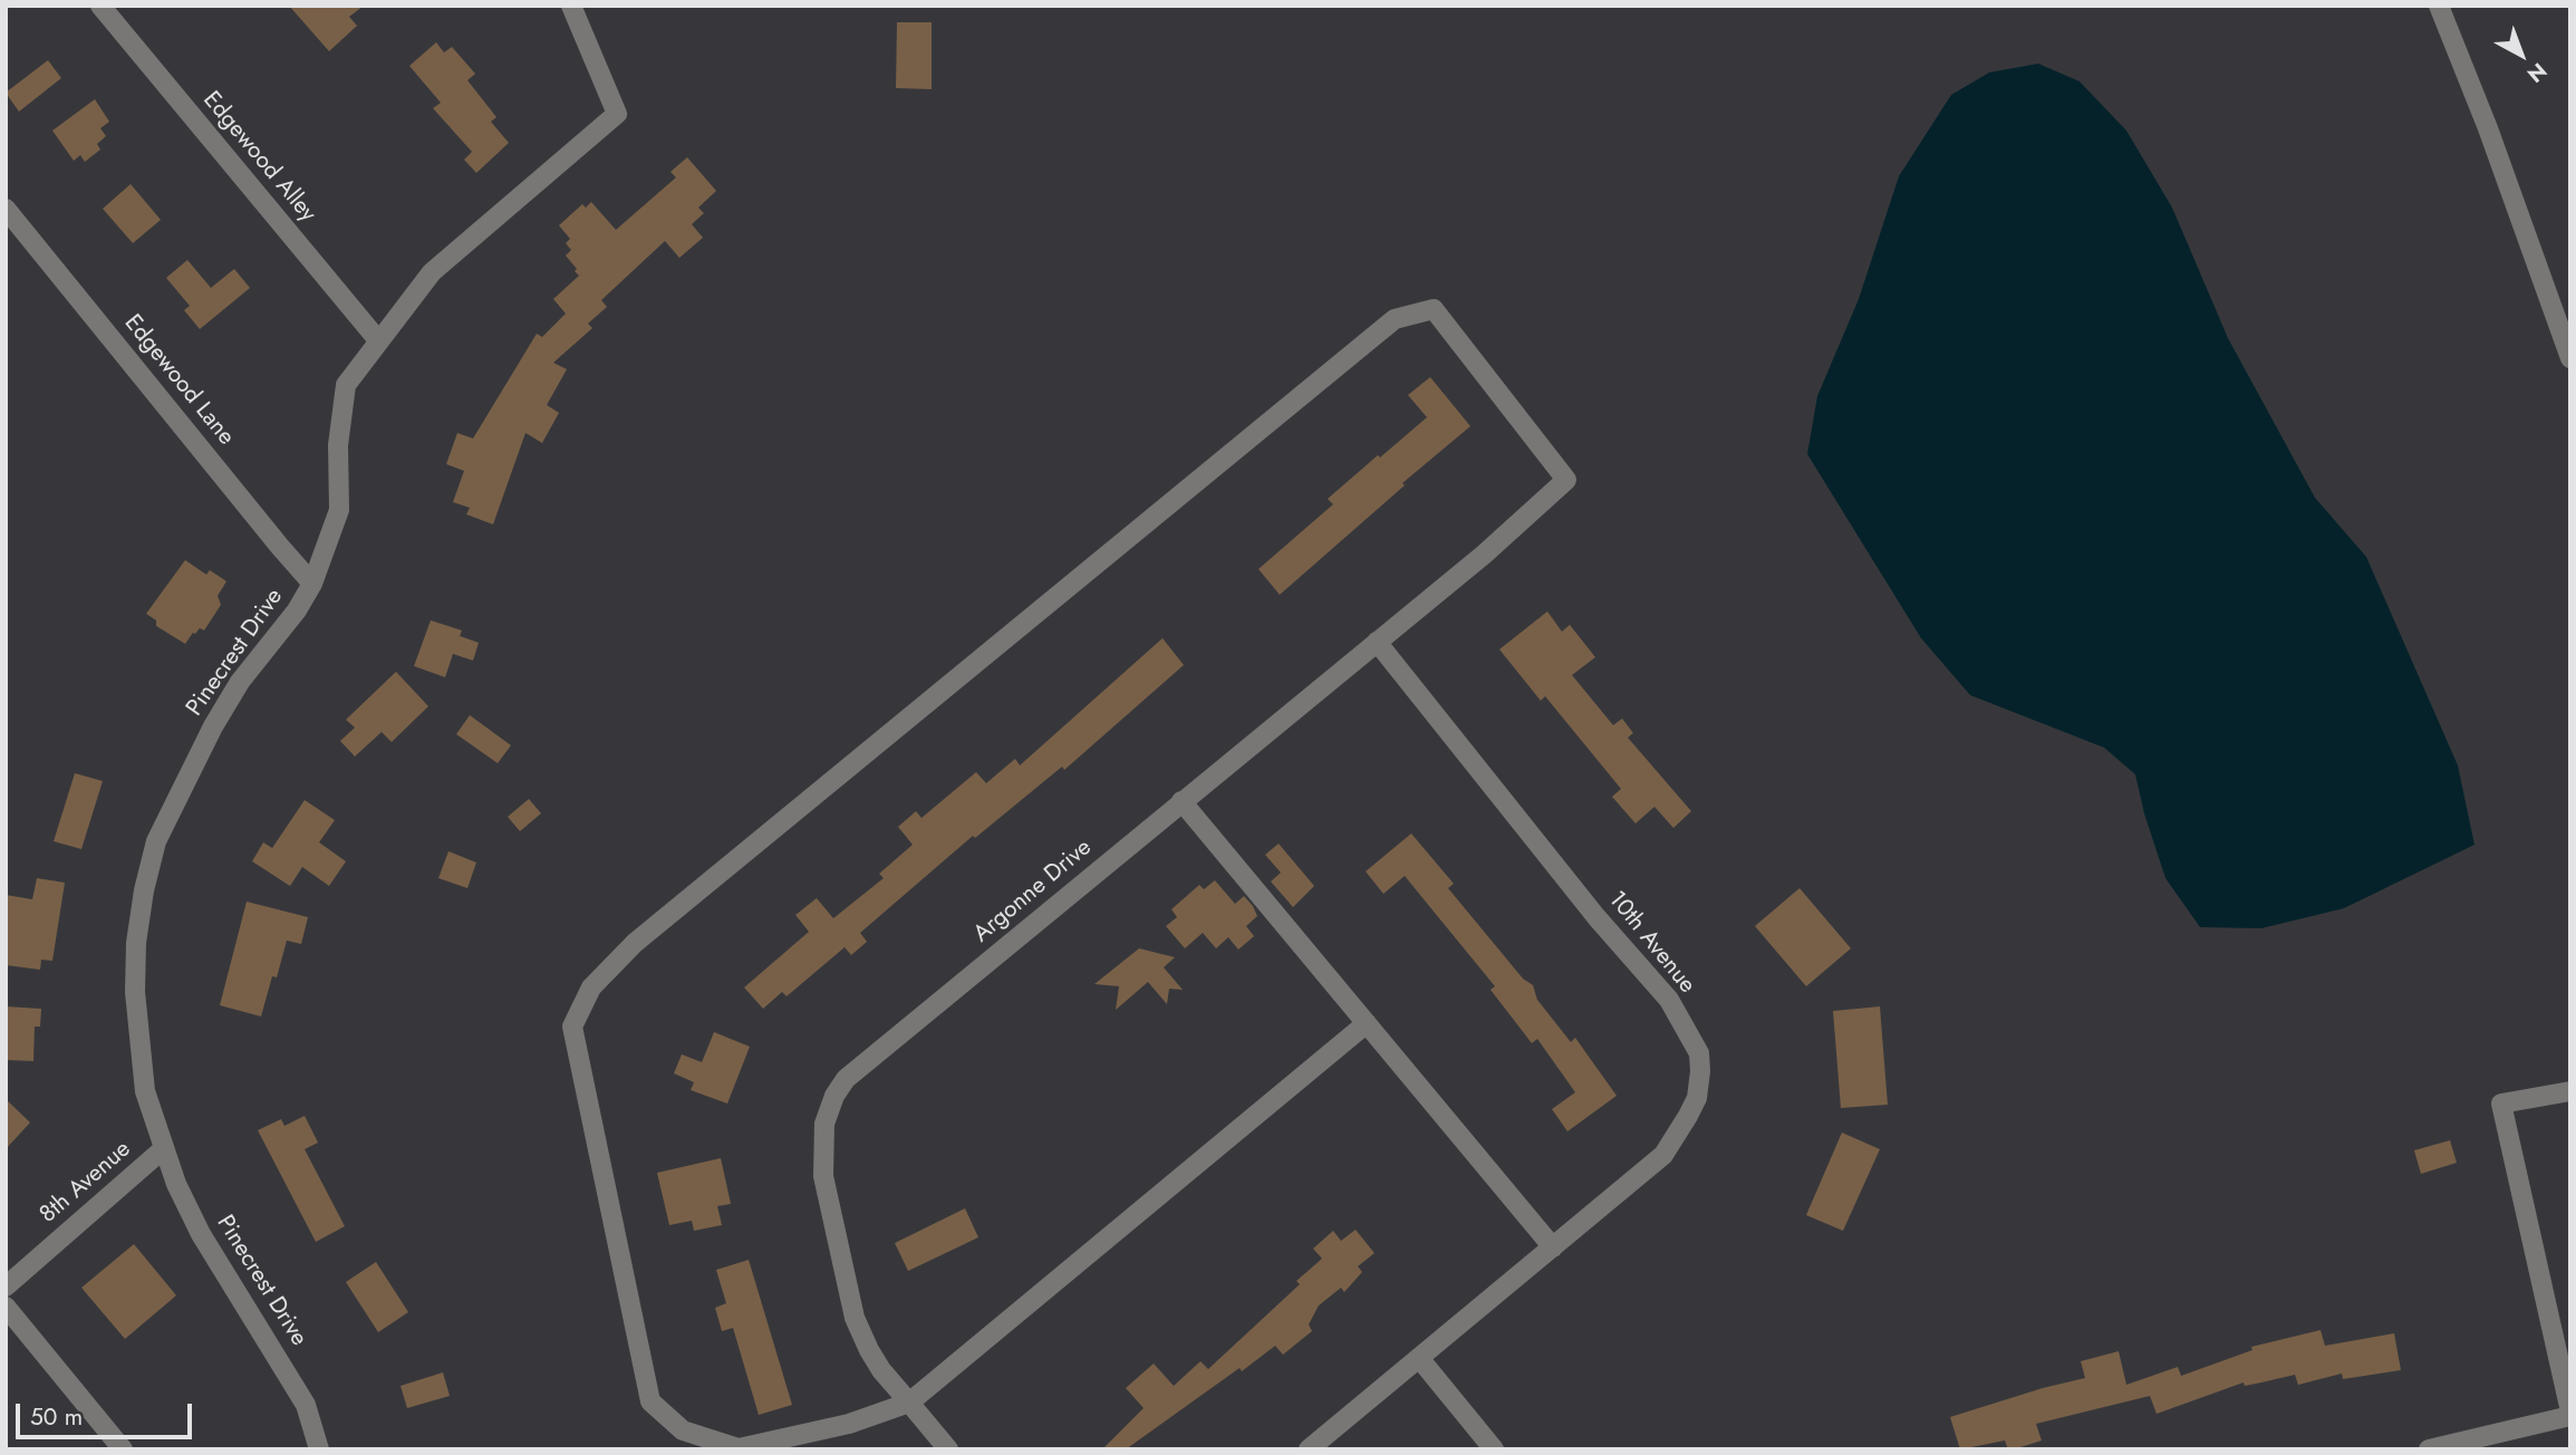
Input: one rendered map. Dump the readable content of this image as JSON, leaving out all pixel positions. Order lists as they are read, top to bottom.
{
  "streets": {
    "street": [
      "Edgewood Alley",
      "Edgewood Lane",
      "Pinecrest Drive",
      "Argonne Drive",
      "10th Avenue",
      "8th Avenue"
    ]
  },
  "crossings": [
    ["Edgewood Alley", "Pinecrest Drive"],
    ["Edgewood Lane", "Pinecrest Drive"],
    ["Pinecrest Drive", "8th Avenue"],
    ["Argonne Drive", "10th Avenue"]
  ],
  "scale_bar": "50 m",
  "north": "bottom right"
}
